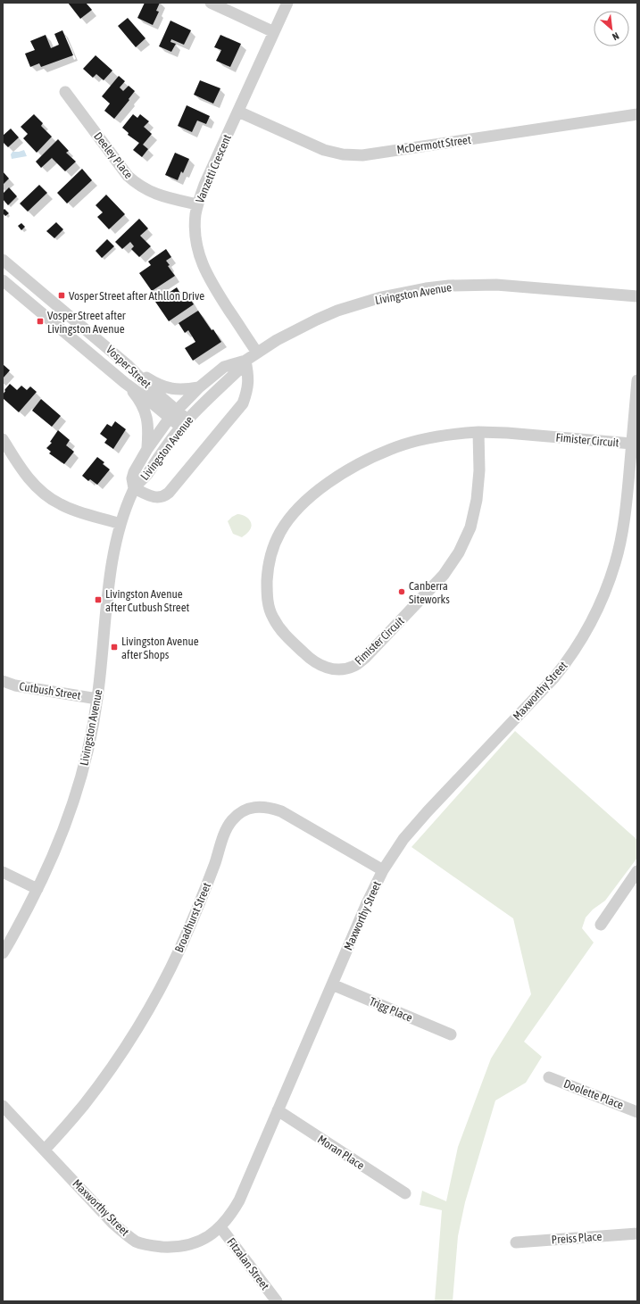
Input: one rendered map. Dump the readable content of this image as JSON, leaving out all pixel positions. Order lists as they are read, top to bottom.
{
  "streets": {
    "street": [
      "McDermott Street",
      "Deeley Place",
      "Vanzetti Crescent",
      "Livingston Avenue",
      "Vosper Street",
      "Fimister Circuit",
      "Cutbush Street",
      "Maxworthy Street",
      "Broadhurst Street",
      "Trigg Place",
      "Doolette Place",
      "Moran Place",
      "Preiss Place",
      "Fitzalan Street"
    ]
  },
  "crossings": [
    ["McDermott Street", "Vanzetti Crescent"],
    ["Deeley Place", "Vanzetti Crescent"],
    ["Vanzetti Crescent", "Livingston Avenue"],
    ["Livingston Avenue", "Vosper Street"],
    ["Livingston Avenue", "Cutbush Street"],
    ["Fimister Circuit", "Maxworthy Street"],
    ["Maxworthy Street", "Broadhurst Street"],
    ["Maxworthy Street", "Trigg Place"],
    ["Maxworthy Street", "Moran Place"],
    ["Maxworthy Street", "Fitzalan Street"]
  ],
  "places": {
    "transit": [
      "Vosper Street after Athllon Drive",
      "Vosper Street after Livingston Avenue",
      "Livingston Avenue after Cutbush Street",
      "Livingston Avenue after Shops"
    ],
    "other": ["Canberra Siteworks"]
  },
  "north": "bottom right"
}
